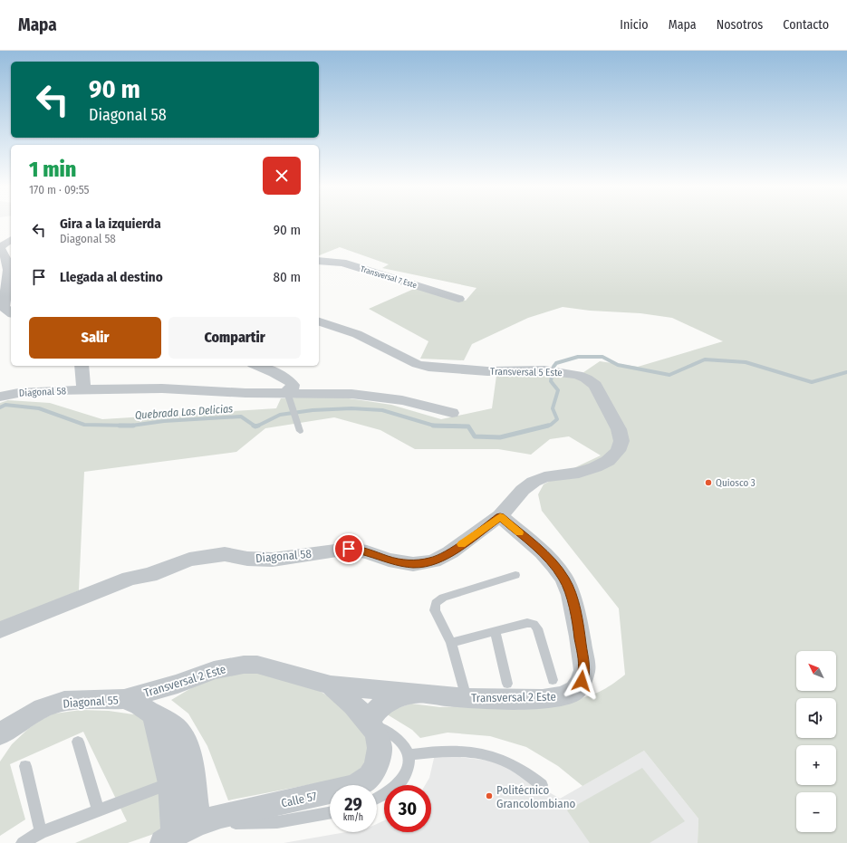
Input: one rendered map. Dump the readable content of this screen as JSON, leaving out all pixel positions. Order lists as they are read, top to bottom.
{
  "streets": {
    "street": [
      "Transversal 7 Este",
      "Transversal 5 Este",
      "Diagonal 58",
      "Transversal 2 Este",
      "Diagonal 55",
      "Calle 57"
    ]
  },
  "crossings": [
    ["Transversal 5 Este", "Diagonal 58"],
    ["Transversal 5 Este", "Transversal 2 Este"],
    ["Diagonal 58", "Transversal 2 Este"],
    ["Transversal 2 Este", "Diagonal 55"],
    ["Transversal 2 Este", "Calle 57"]
  ],
  "water": ["Quebrada Las Delicias"],
  "places": ["Quiosco 3", "Politécnico Grancolombiano"],
  "north": "top left",
  "page": {
    "header": "Mapa",
    "nav": [
      "Inicio",
      "Mapa",
      "Nosotros",
      "Contacto"
    ],
    "turn": ["90 m", "Diagonal 58"],
    "heading": ["1 min", "170 m · 09:55"],
    "list": [
      {
        "name": "Gira a la izquierda",
        "note": "Diagonal 58",
        "value": "90 m"
      },
      {
        "name": "Llegada al destino",
        "value": "80 m"
      }
    ],
    "buttons": ["Salir", "Compartir"],
    "map_buttons": ["+", "−"],
    "speed": "29 km/h",
    "limit": "30"
  }
}
